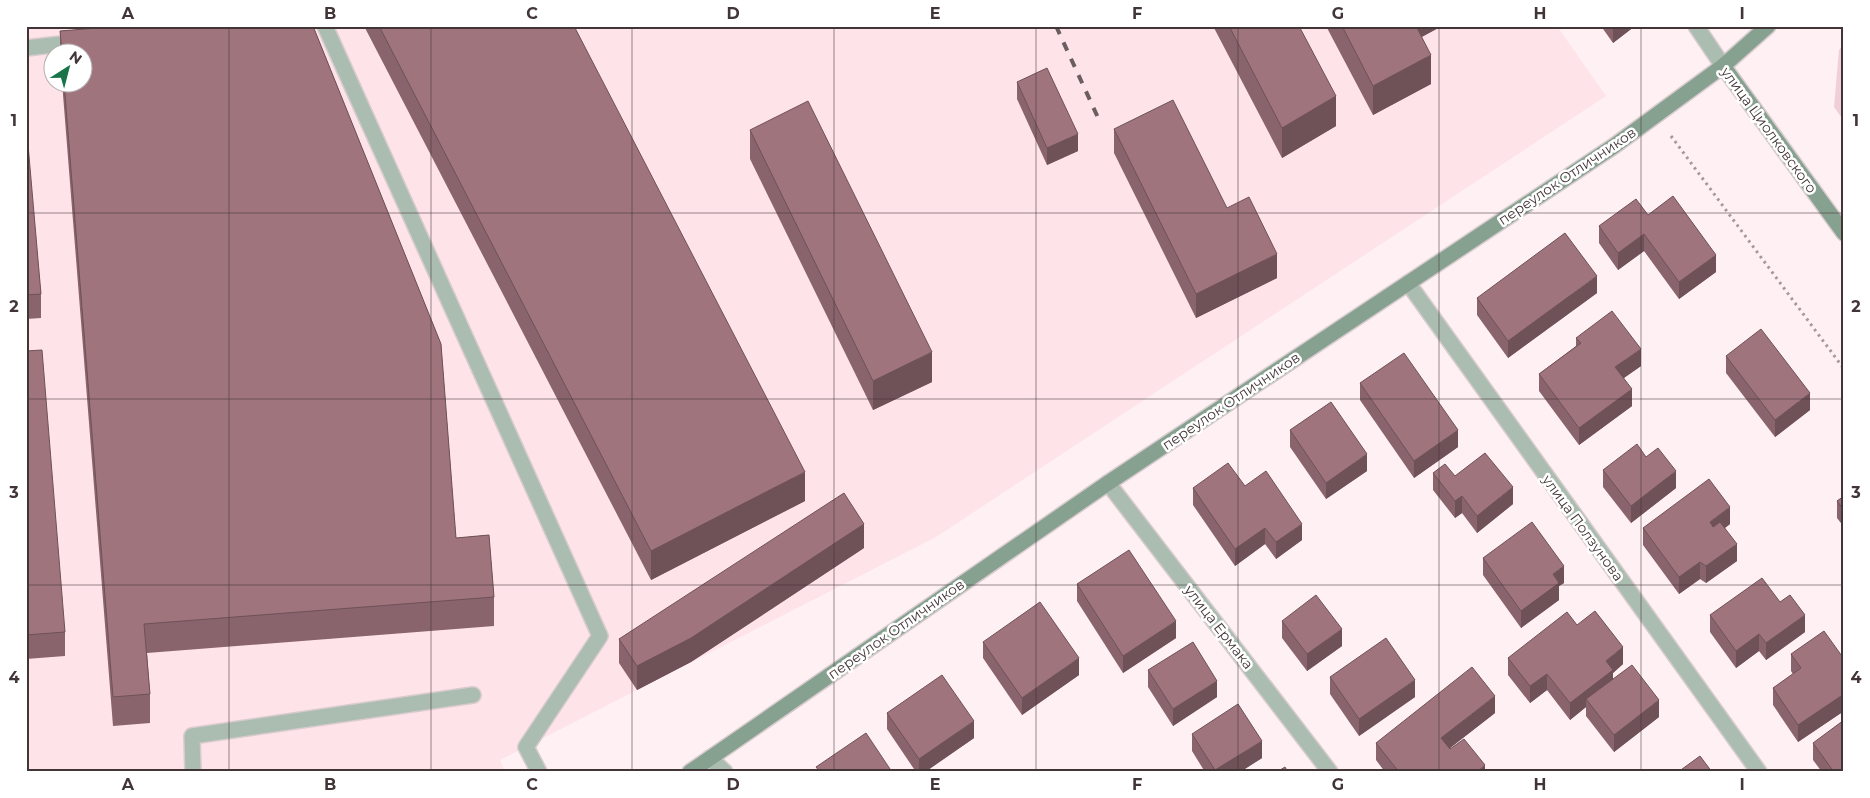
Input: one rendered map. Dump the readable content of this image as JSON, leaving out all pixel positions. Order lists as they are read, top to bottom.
{
  "streets": {
    "main road": ["улица Циолковского", "переулок Отличников"],
    "street": ["улица Ползунова", "улица Ермака"]
  },
  "crossings": [
    ["улица Циолковского", "переулок Отличников"],
    ["переулок Отличников", "улица Ползунова"],
    ["переулок Отличников", "улица Ермака"]
  ],
  "north": "top right",
  "grid": {
    "columns": [
      "A",
      "B",
      "C",
      "D",
      "E",
      "F",
      "G",
      "H",
      "I"
    ],
    "rows": [
      "1",
      "2",
      "3",
      "4"
    ]
  }
}
